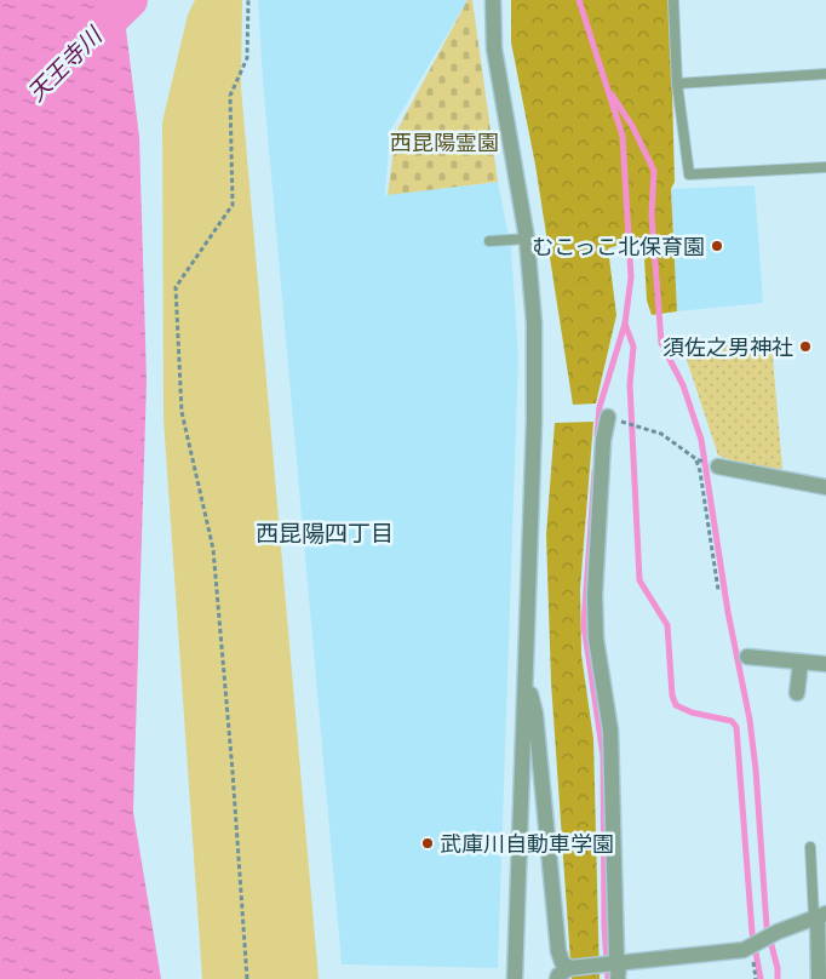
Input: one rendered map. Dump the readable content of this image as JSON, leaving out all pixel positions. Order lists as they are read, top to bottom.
{
  "districts": ["西昆陽四丁目"],
  "water": ["天王寺川"],
  "parks": ["西昆陽霊園"],
  "places": ["むこっこ北保育園", "須佐之男神社", "武庫川自動車学園"]
}
